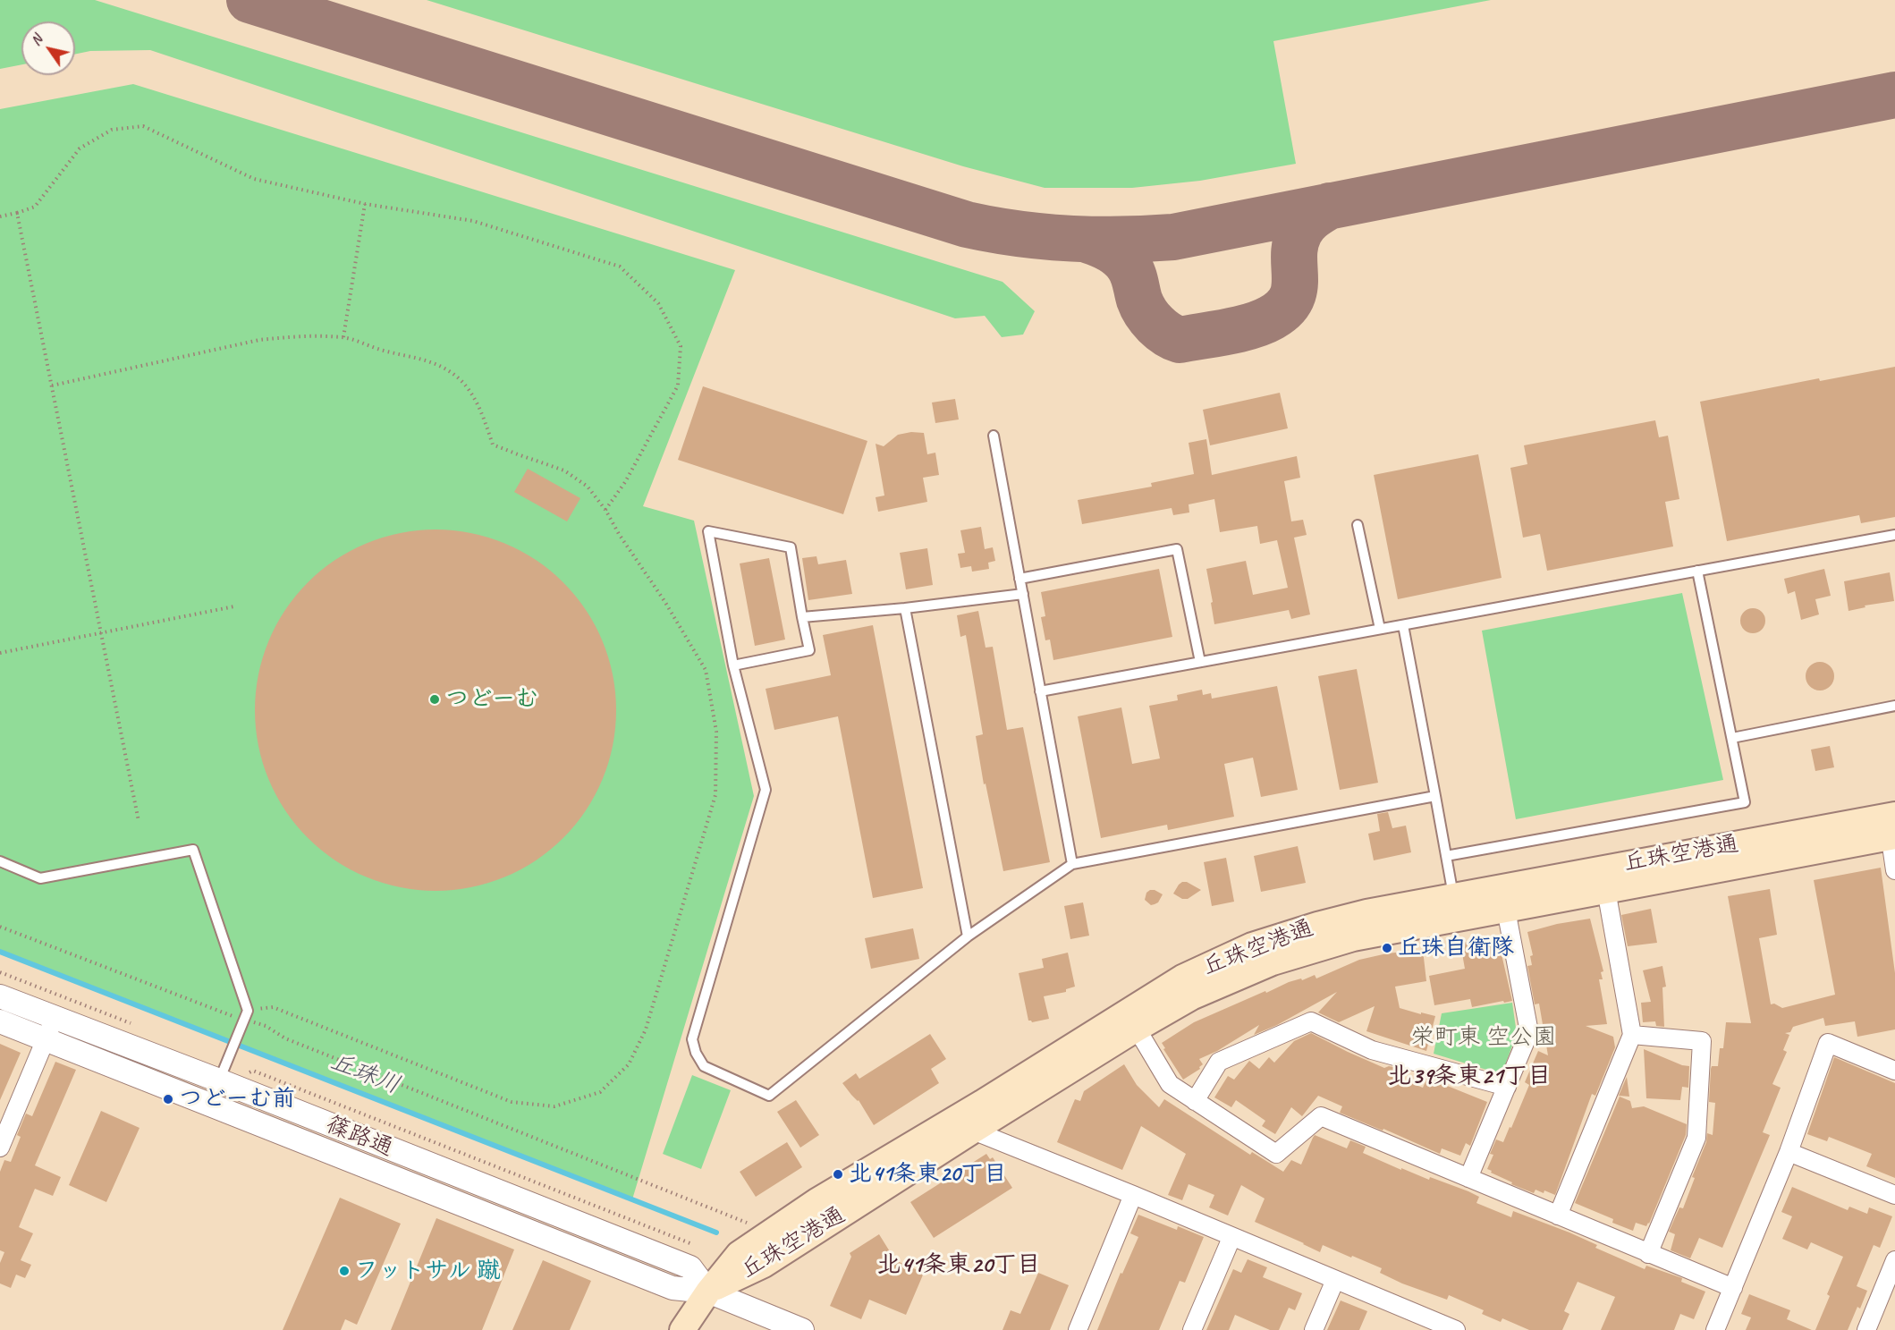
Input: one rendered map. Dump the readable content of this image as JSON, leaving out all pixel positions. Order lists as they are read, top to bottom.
{
  "streets": {
    "main road": ["丘珠空港通"],
    "street": ["篠路通"]
  },
  "crossings": [
    ["丘珠空港通", "篠路通"]
  ],
  "districts": ["北39条東21丁目", "北41条東20丁目"],
  "water": ["丘珠川"],
  "parks": ["栄町東 空公園"],
  "places": [
    "つどーむ",
    "丘珠自衛隊",
    "つどーむ前",
    "北41条東20丁目",
    "フットサル 蹴"
  ],
  "north": "top left"
}
